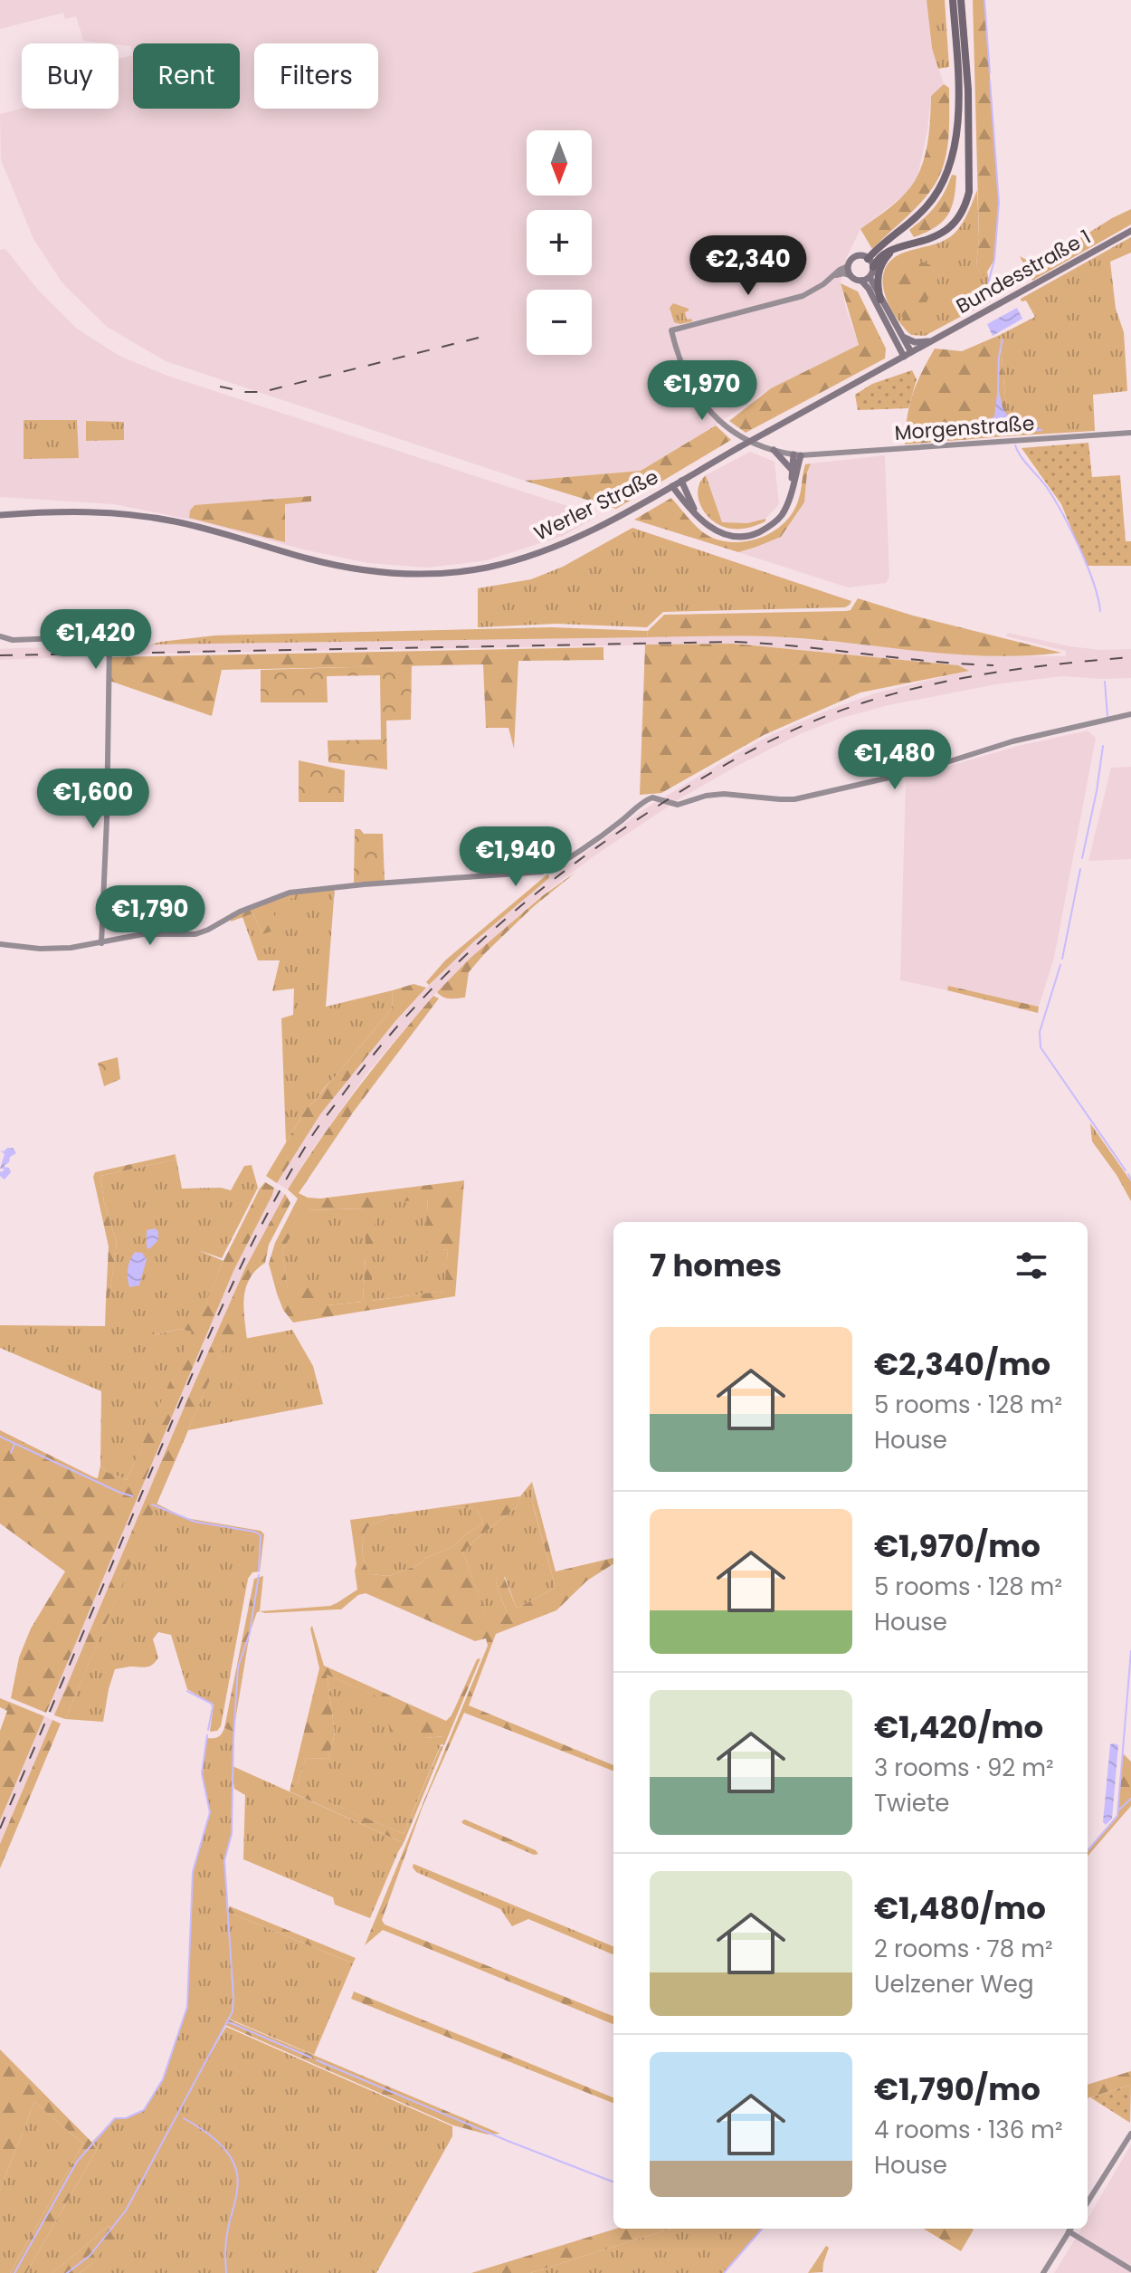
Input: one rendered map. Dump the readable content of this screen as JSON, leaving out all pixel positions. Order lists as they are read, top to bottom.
{
  "streets": {
    "main road": ["Bundesstraße 1", "Werler Straße"],
    "street": ["Morgenstraße"]
  },
  "crossings": [
    ["Bundesstraße 1", "Werler Straße"]
  ],
  "north": "bottom",
  "page": {
    "chip": ["Buy", "Rent", "Filters"],
    "map_buttons": ["+", "−"],
    "price": [
      "€2,340",
      "€1,970",
      "€1,420",
      "€1,480",
      "€1,600",
      "€1,940",
      "€1,790"
    ],
    "heading": "7 homes",
    "list": [
      {
        "name": "€2,340/mo",
        "note": "5 rooms · 128 m² · House"
      },
      {
        "name": "€1,970/mo",
        "note": "5 rooms · 128 m² · House"
      },
      {
        "name": "€1,420/mo",
        "note": "3 rooms · 92 m² · Twiete"
      },
      {
        "name": "€1,480/mo",
        "note": "2 rooms · 78 m² · Uelzener Weg"
      },
      {
        "name": "€1,790/mo",
        "note": "4 rooms · 136 m² · House"
      }
    ]
  }
}
